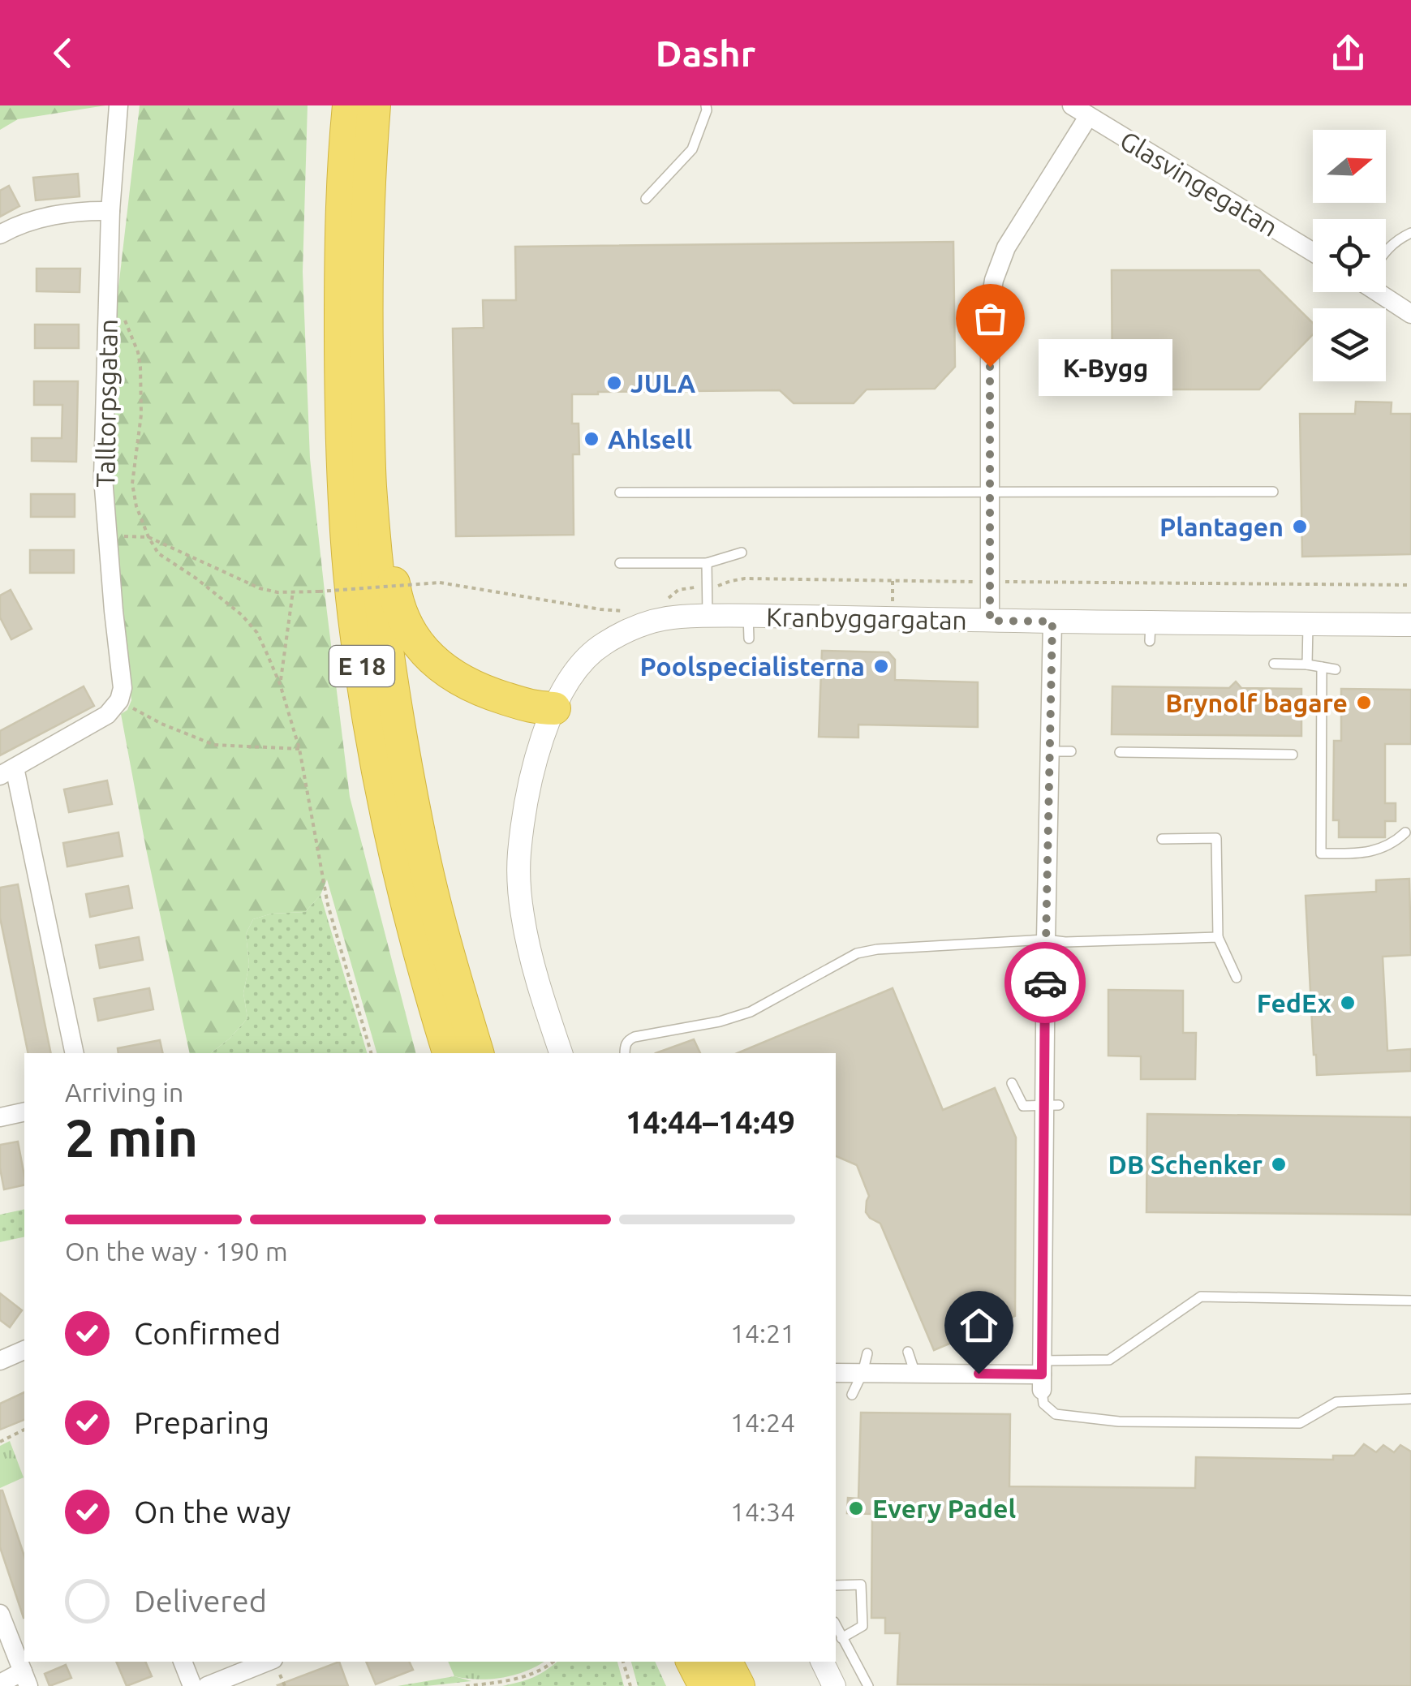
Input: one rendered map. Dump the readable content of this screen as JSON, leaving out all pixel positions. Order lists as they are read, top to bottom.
{
  "streets": {
    "highway": ["E 18"],
    "street": ["Glasvingegatan", "Talltorpsgatan", "Kranbyggargatan"]
  },
  "crossings": [
    ["Kranbyggargatan", "E 18"]
  ],
  "places": [
    "K-Bygg",
    "JULA",
    "Ahlsell",
    "Plantagen",
    "Poolspecialisterna",
    "Brynolf bagare",
    "FedEx",
    "DB Schenker",
    "Every Padel"
  ],
  "north": "right",
  "page": {
    "header": "Dashr",
    "bubble": "K-Bygg",
    "heading": ["2 min", "Arriving in", "14:44–14:49"],
    "bar": "On the way · 190 m",
    "list": [
      ["Confirmed", "14:21"],
      ["Preparing", "14:24"],
      ["On the way", "14:34"],
      "Delivered"
    ]
  }
}
